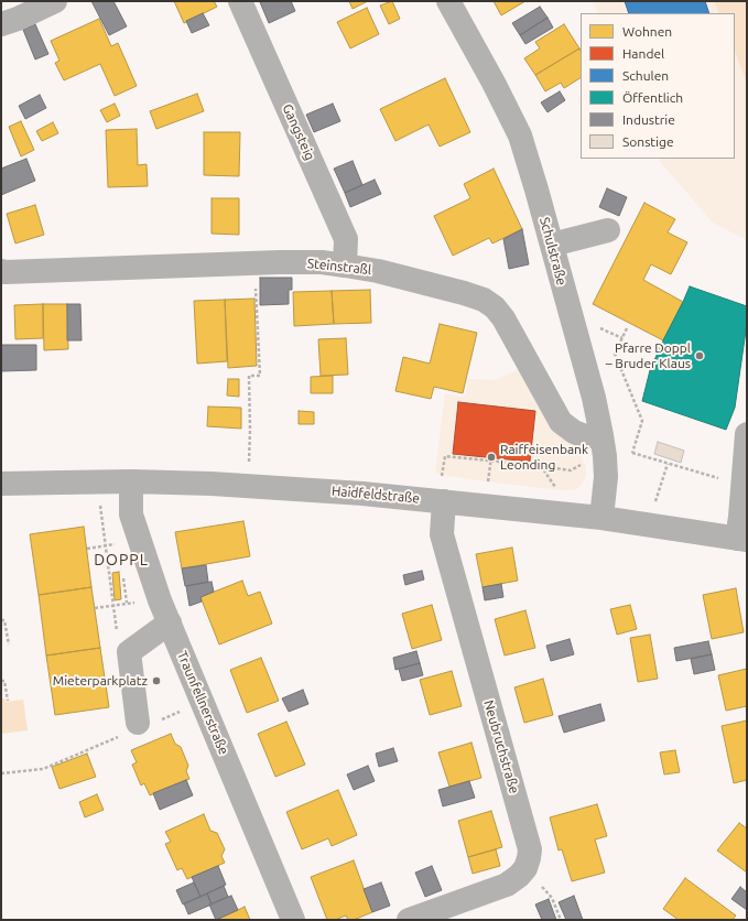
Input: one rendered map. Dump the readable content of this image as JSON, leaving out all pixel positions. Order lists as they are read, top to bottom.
{
  "streets": {
    "street": [
      "Gangsteig",
      "Schulstraße",
      "Steinstraßl",
      "Haidfeldstraße",
      "Traunfellnerstraße",
      "Neubruchstraße"
    ]
  },
  "crossings": [
    ["Gangsteig", "Steinstraßl"],
    ["Schulstraße", "Steinstraßl"],
    ["Schulstraße", "Haidfeldstraße"],
    ["Haidfeldstraße", "Traunfellnerstraße"],
    ["Haidfeldstraße", "Neubruchstraße"]
  ],
  "districts": ["DOPPL"],
  "places": ["Pfarre Doppl – Bruder Klaus", "Raiffeisenbank Leonding", "Mieterparkplatz"],
  "legend": [
    "Wohnen",
    "Handel",
    "Schulen",
    "Öffentlich",
    "Industrie",
    "Sonstige"
  ]
}
